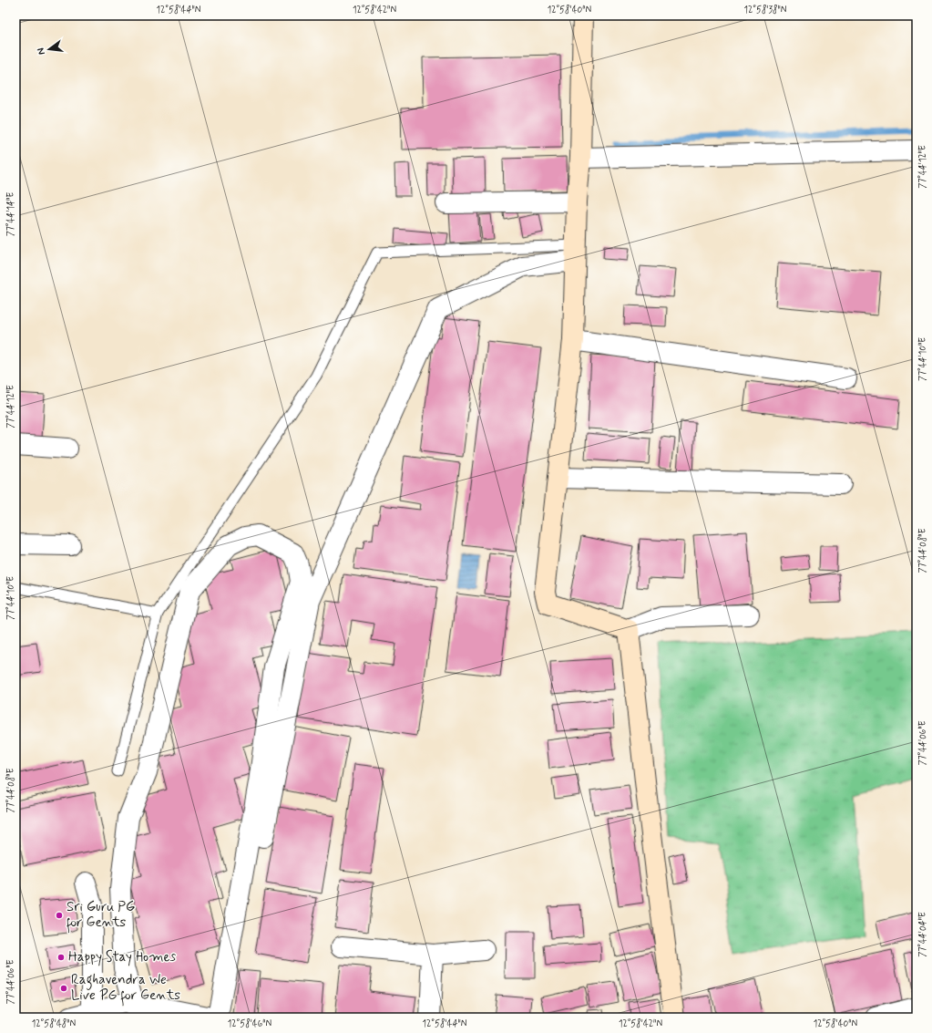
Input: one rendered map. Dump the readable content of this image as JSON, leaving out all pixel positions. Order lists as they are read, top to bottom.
{
  "places": ["Sri Guru PG for Gents", "Happy Stay Homes", "Raghavendra We Live PG for Gents"],
  "north": "left",
  "coordinates": [
    "12°58'44\"N",
    "12°58'42\"N",
    "12°58'40\"N",
    "12°58'38\"N",
    "77°44'12\"E",
    "77°44'14\"E",
    "77°44'10\"E",
    "77°44'08\"E",
    "77°44'06\"E",
    "77°44'04\"E",
    "12°58'48\"N",
    "12°58'46\"N"
  ]
}
